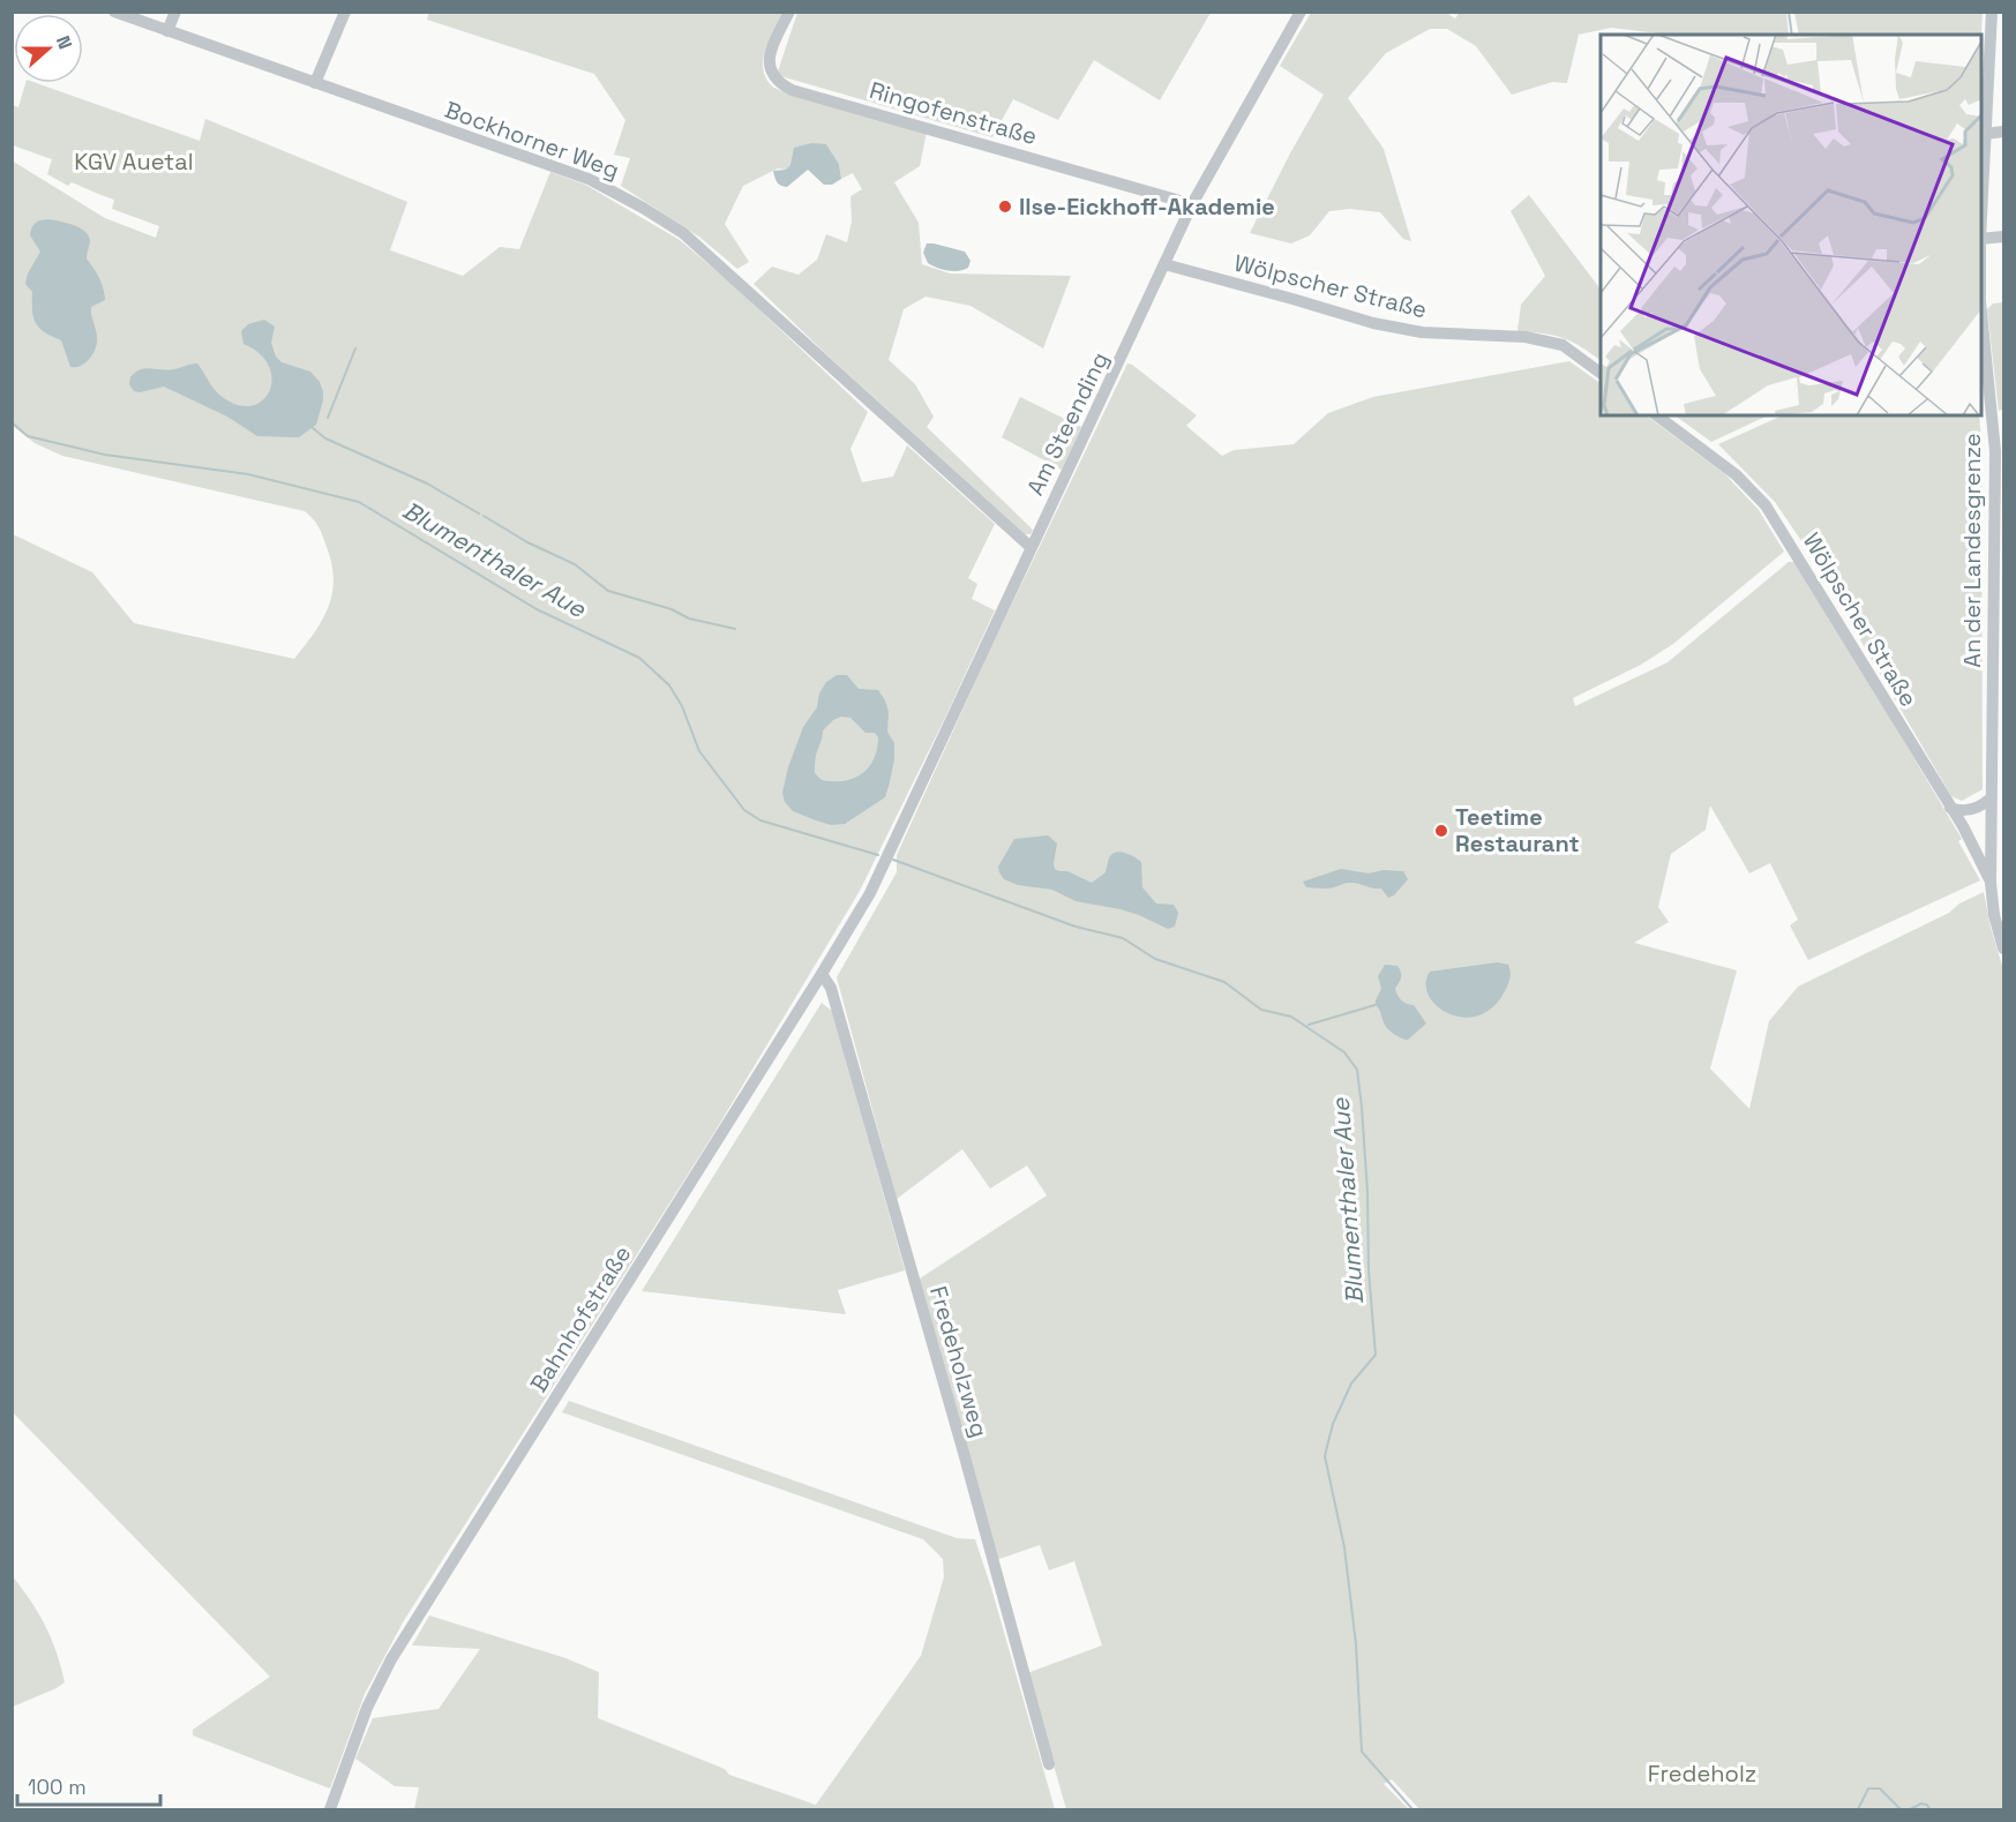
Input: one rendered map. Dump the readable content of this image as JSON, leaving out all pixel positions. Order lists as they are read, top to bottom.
{
  "streets": {
    "street": [
      "Ringofenstraße",
      "Bockhorner Weg",
      "Wölpscher Straße",
      "Am Steending",
      "An der Landesgrenze",
      "Bahnhofstraße",
      "Fredeholzweg"
    ]
  },
  "crossings": [
    ["Ringofenstraße", "Am Steending"],
    ["Bockhorner Weg", "Am Steending"],
    ["Wölpscher Straße", "Am Steending"],
    ["Wölpscher Straße", "An der Landesgrenze"],
    ["Am Steending", "Bahnhofstraße"],
    ["Bahnhofstraße", "Fredeholzweg"]
  ],
  "water": ["Blumenthaler Aue"],
  "parks": ["KGV Auetal", "Fredeholz"],
  "places": ["Ilse-Eickhoff-Akademie", "Teetime Restaurant"],
  "scale_bar": "100 m",
  "north": "right"
}
